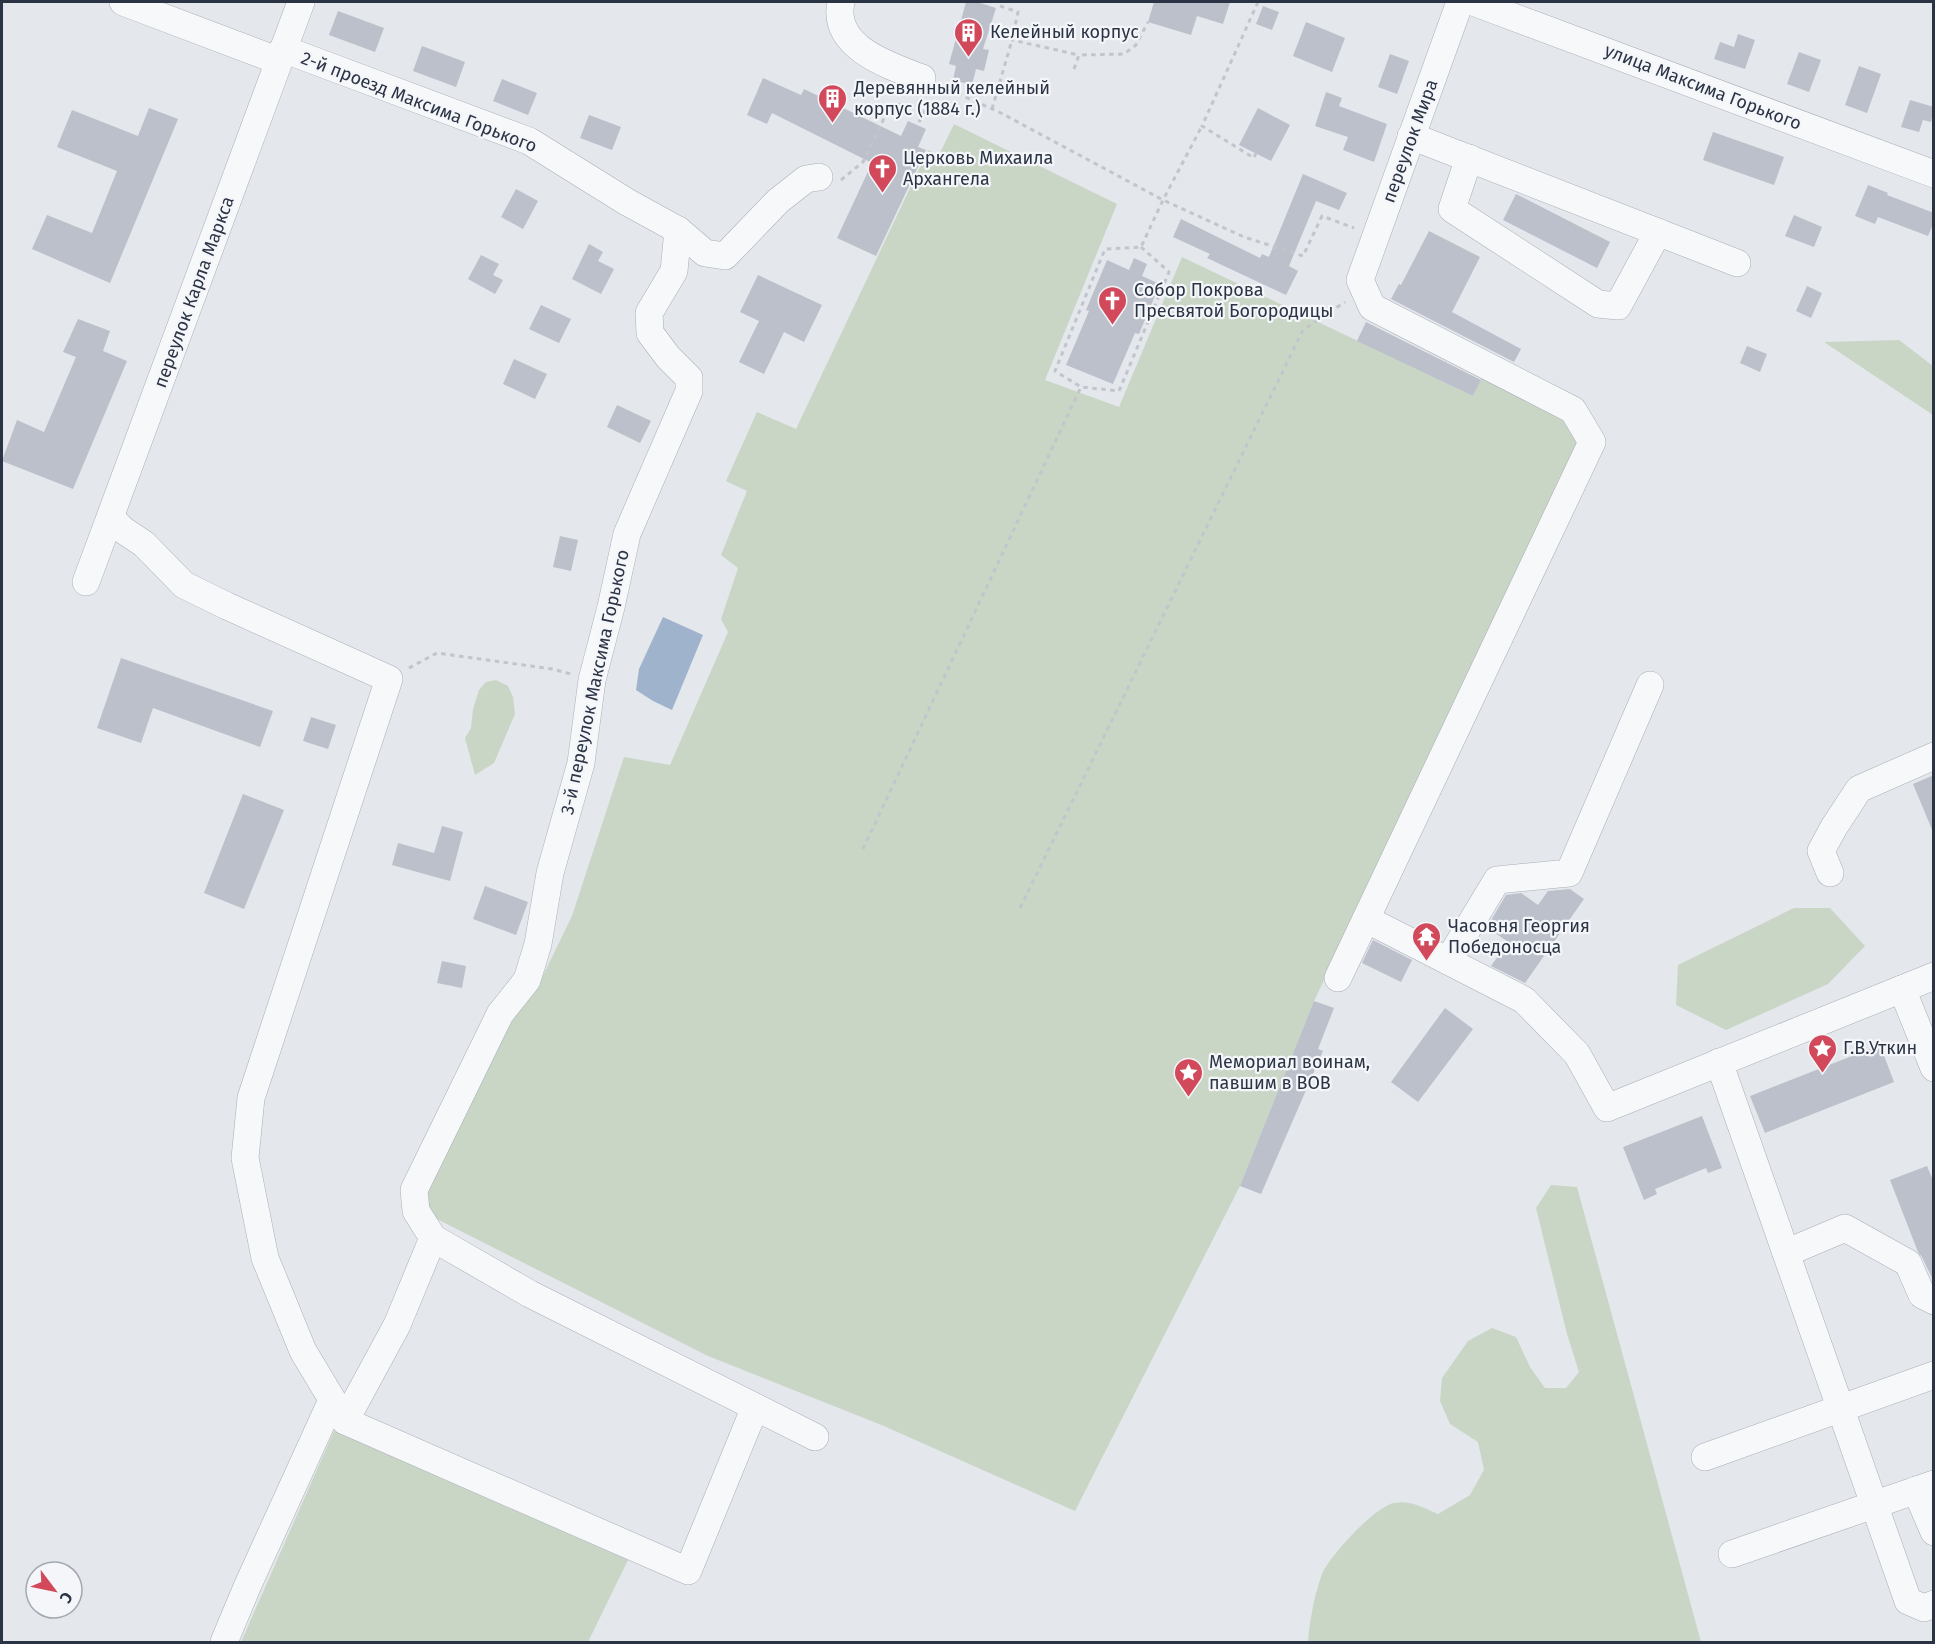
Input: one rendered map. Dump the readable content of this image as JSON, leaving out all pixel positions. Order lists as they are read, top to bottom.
{
  "streets": {
    "street": [
      "улица Максима Горького",
      "2-й проезд Максима Горького",
      "переулок Мира",
      "переулок Карла Маркса",
      "3-й переулок Максима Горького"
    ]
  },
  "crossings": [
    ["2-й проезд Максима Горького", "переулок Карла Маркса"],
    ["2-й проезд Максима Горького", "3-й переулок Максима Горького"]
  ],
  "places": {
    "building": ["Келейный корпус", "Деревянный келейный корпус (1884 г.)"],
    "church": ["Церковь Михаила Архангела", "Собор Покрова Пресвятой Богородицы"],
    "temple": ["Часовня Георгия Победоносца"],
    "place": ["Г.В.Уткин", "Мемориал воинам, павшим в ВОВ"]
  },
  "north": "bottom right"
}
